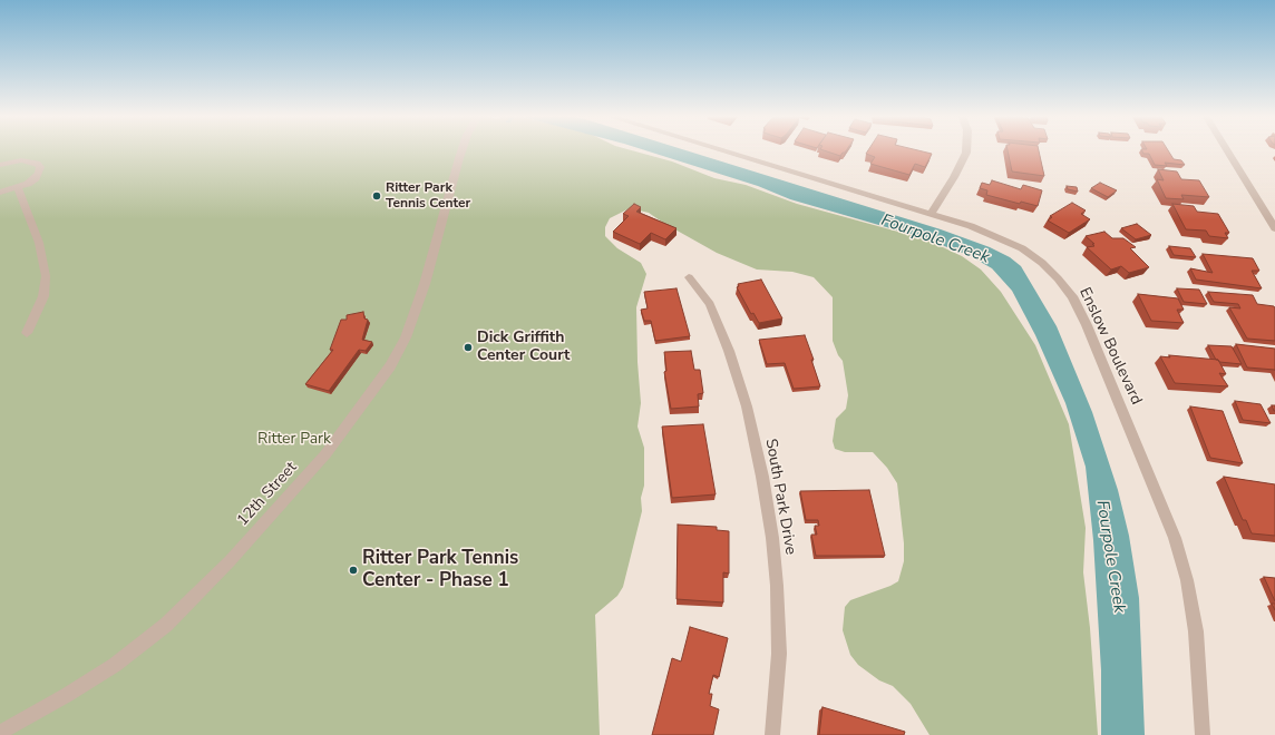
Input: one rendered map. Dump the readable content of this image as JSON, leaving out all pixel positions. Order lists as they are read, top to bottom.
{
  "streets": {
    "street": ["Enslow Boulevard", "12th Street", "South Park Drive"]
  },
  "water": ["Fourpole Creek"],
  "parks": ["Ritter Park"],
  "places": ["Ritter Park Tennis Center", "Dick Griffith Center Court", "Ritter Park Tennis Center - Phase 1"]
}
